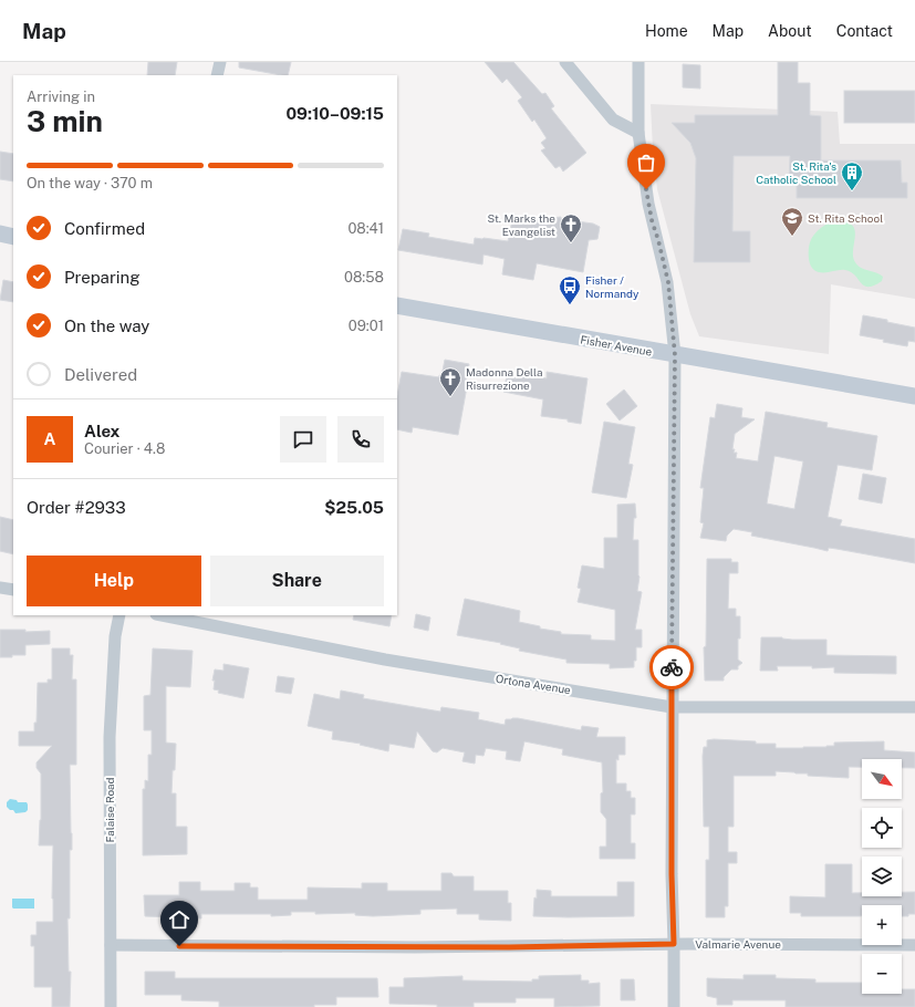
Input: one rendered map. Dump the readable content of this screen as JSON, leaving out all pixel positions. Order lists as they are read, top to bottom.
{
  "streets": {
    "main road": ["Fisher Avenue"],
    "street": ["Ortona Avenue", "Falaise Road", "Valmarie Avenue"]
  },
  "crossings": [
    ["Falaise Road", "Valmarie Avenue"]
  ],
  "places": {
    "building": ["St. Rita's Catholic School"],
    "school or university": ["St. Rita School"],
    "church": ["St. Marks the Evangelist", "Madonna Della Risurrezione"],
    "bus stop": ["Fisher / Normandy"]
  },
  "north": "bottom right",
  "page": {
    "header": "Map",
    "nav": [
      "Home",
      "Map",
      "About",
      "Contact"
    ],
    "heading": ["3 min", "Arriving in", "09:10–09:15"],
    "panel": [
      "Alex",
      "Courier · 4.8",
      "Order #2933",
      "$25.05"
    ],
    "bar": "On the way · 370 m",
    "list": [
      ["Confirmed", "08:41"],
      ["Preparing", "08:58"],
      ["On the way", "09:01"],
      "Delivered"
    ],
    "round": "A",
    "buttons": ["Help", "Share"],
    "map_buttons": ["+", "−"]
  }
}
